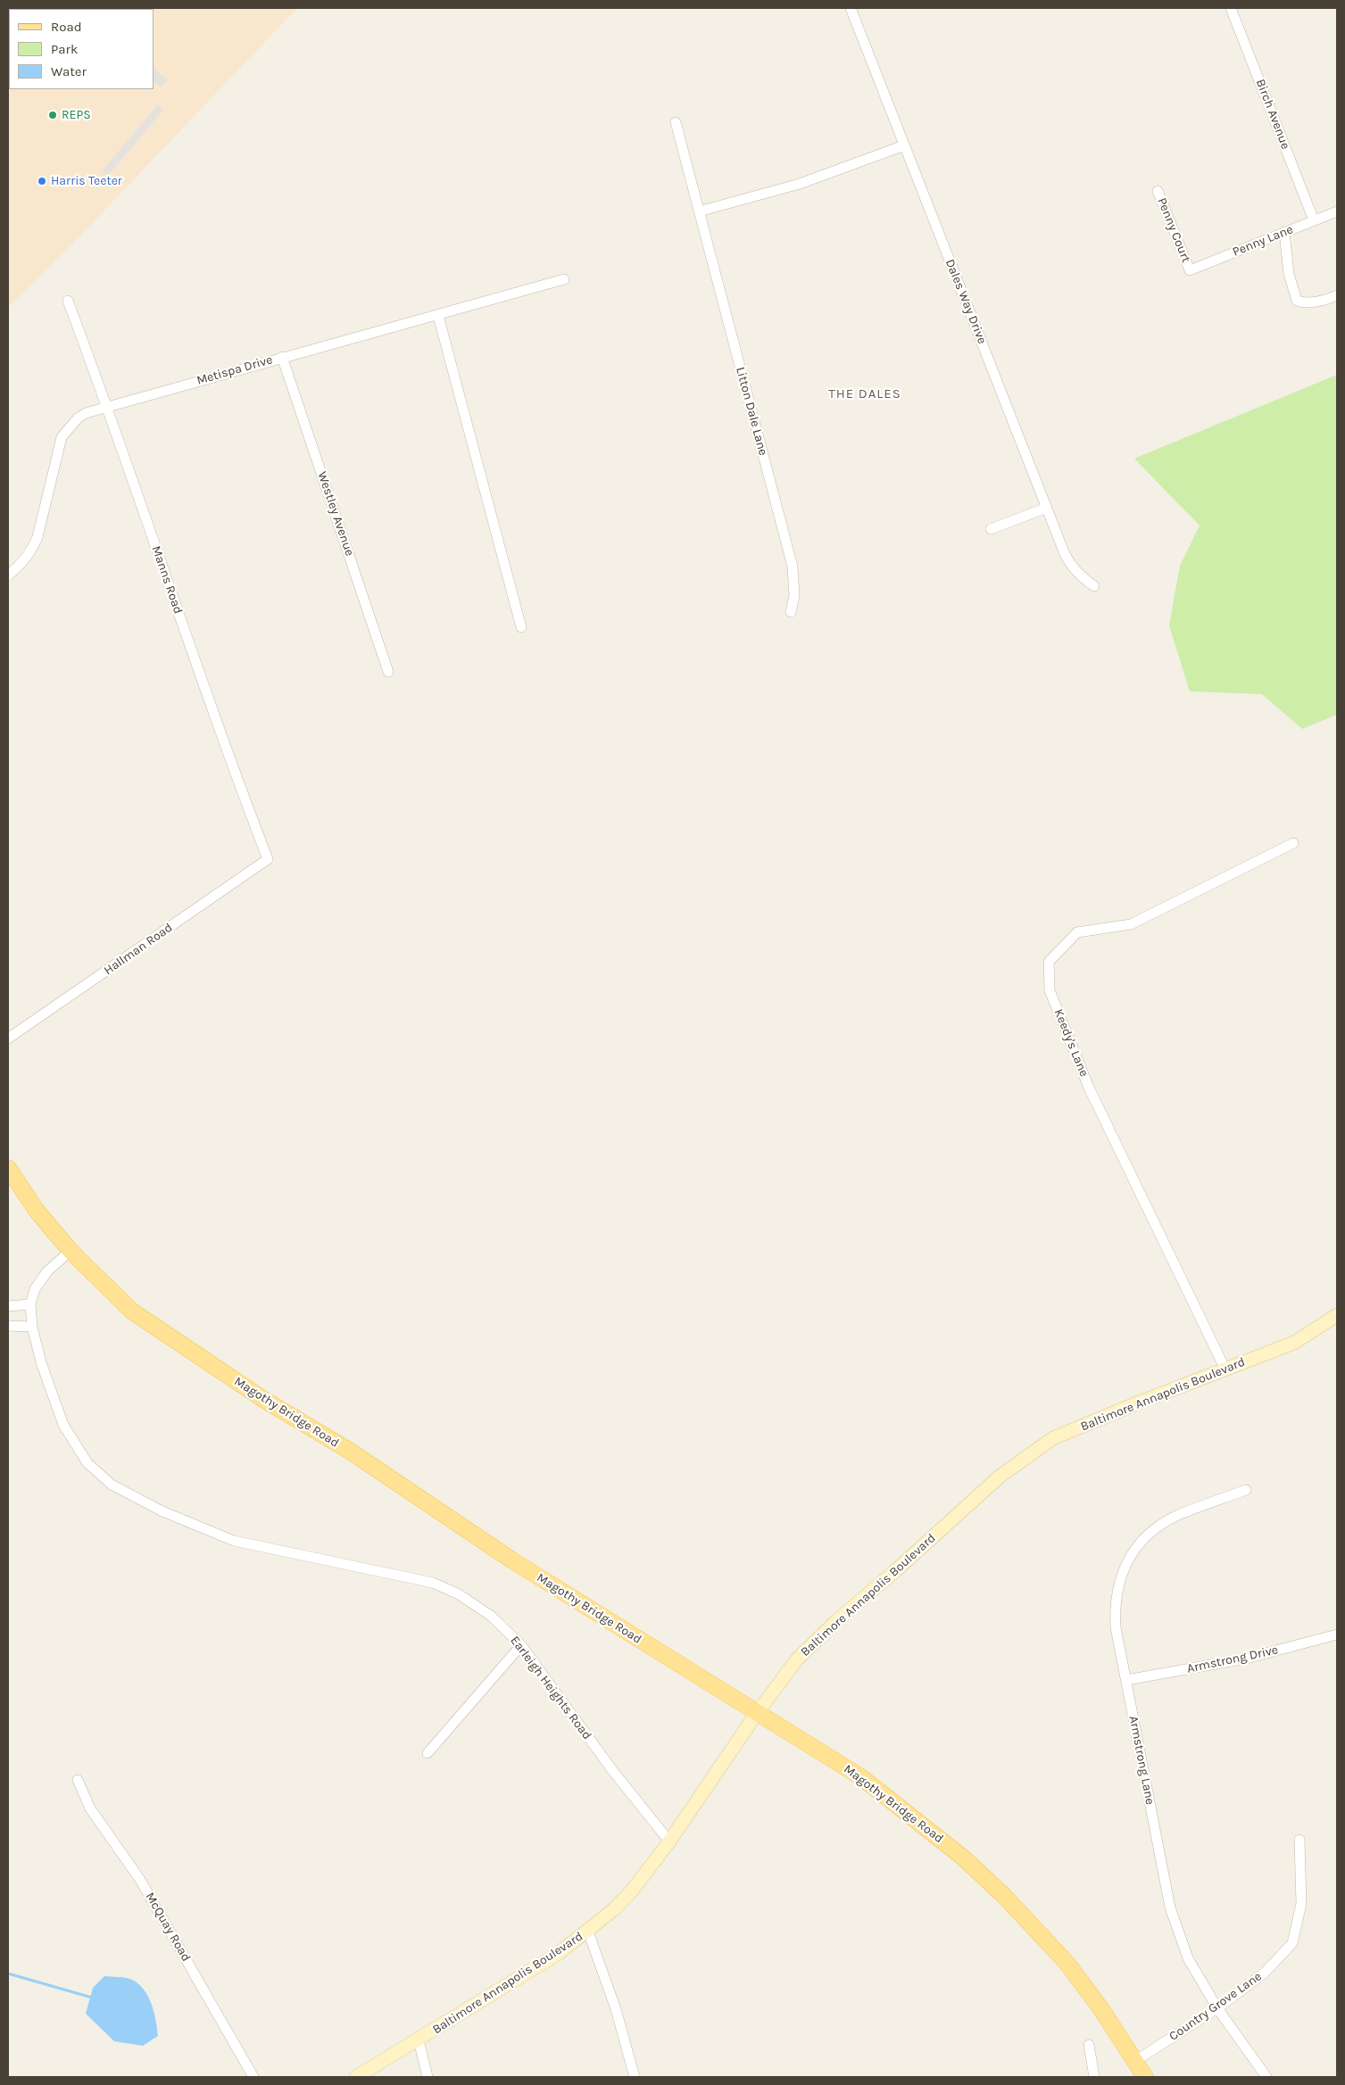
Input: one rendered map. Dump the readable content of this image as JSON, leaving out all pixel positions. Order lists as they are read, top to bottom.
{
  "streets": {
    "main road": ["Baltimore Annapolis Boulevard", "Magothy Bridge Road"],
    "street": [
      "Birch Avenue",
      "Penny Court",
      "Penny Lane",
      "Dales Way Drive",
      "Metispa Drive",
      "Litton Dale Lane",
      "Westley Avenue",
      "Manns Road",
      "Hallman Road",
      "Keedy's Lane",
      "Armstrong Drive",
      "Earleigh Heights Road",
      "Armstrong Lane",
      "McQuay Road",
      "Country Grove Lane"
    ]
  },
  "crossings": [
    ["Birch Avenue", "Penny Lane"],
    ["Penny Court", "Penny Lane"],
    ["Metispa Drive", "Westley Avenue"],
    ["Metispa Drive", "Manns Road"],
    ["Manns Road", "Hallman Road"],
    ["Keedy's Lane", "Baltimore Annapolis Boulevard"],
    ["Baltimore Annapolis Boulevard", "Magothy Bridge Road"],
    ["Baltimore Annapolis Boulevard", "Earleigh Heights Road"],
    ["Magothy Bridge Road", "Country Grove Lane"],
    ["Armstrong Drive", "Armstrong Lane"],
    ["Armstrong Lane", "Country Grove Lane"]
  ],
  "districts": ["THE DALES"],
  "places": ["REPS", "Harris Teeter"],
  "legend": ["Road", "Park", "Water"]
}
